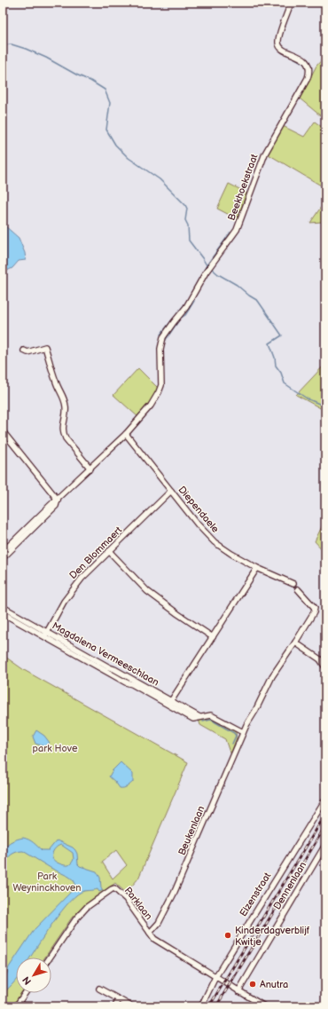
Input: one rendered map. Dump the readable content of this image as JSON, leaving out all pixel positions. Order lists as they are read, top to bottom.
{
  "streets": {
    "street": [
      "Beekhoekstraat",
      "Diependaele",
      "Den Blommaert",
      "Magdalena Vermeeschlaan",
      "Beukenlaan",
      "Dennenlaan",
      "Elzenstraat",
      "Parklaan"
    ]
  },
  "crossings": [
    ["Beekhoekstraat", "Diependaele"],
    ["Diependaele", "Den Blommaert"],
    ["Den Blommaert", "Magdalena Vermeeschlaan"],
    ["Magdalena Vermeeschlaan", "Beukenlaan"],
    ["Beukenlaan", "Parklaan"],
    ["Elzenstraat", "Parklaan"]
  ],
  "parks": ["park Hove", "Park Weyninckhoven"],
  "places": ["Kinderdagverblijf Kwitje", "Anutra"],
  "north": "bottom left"
}
